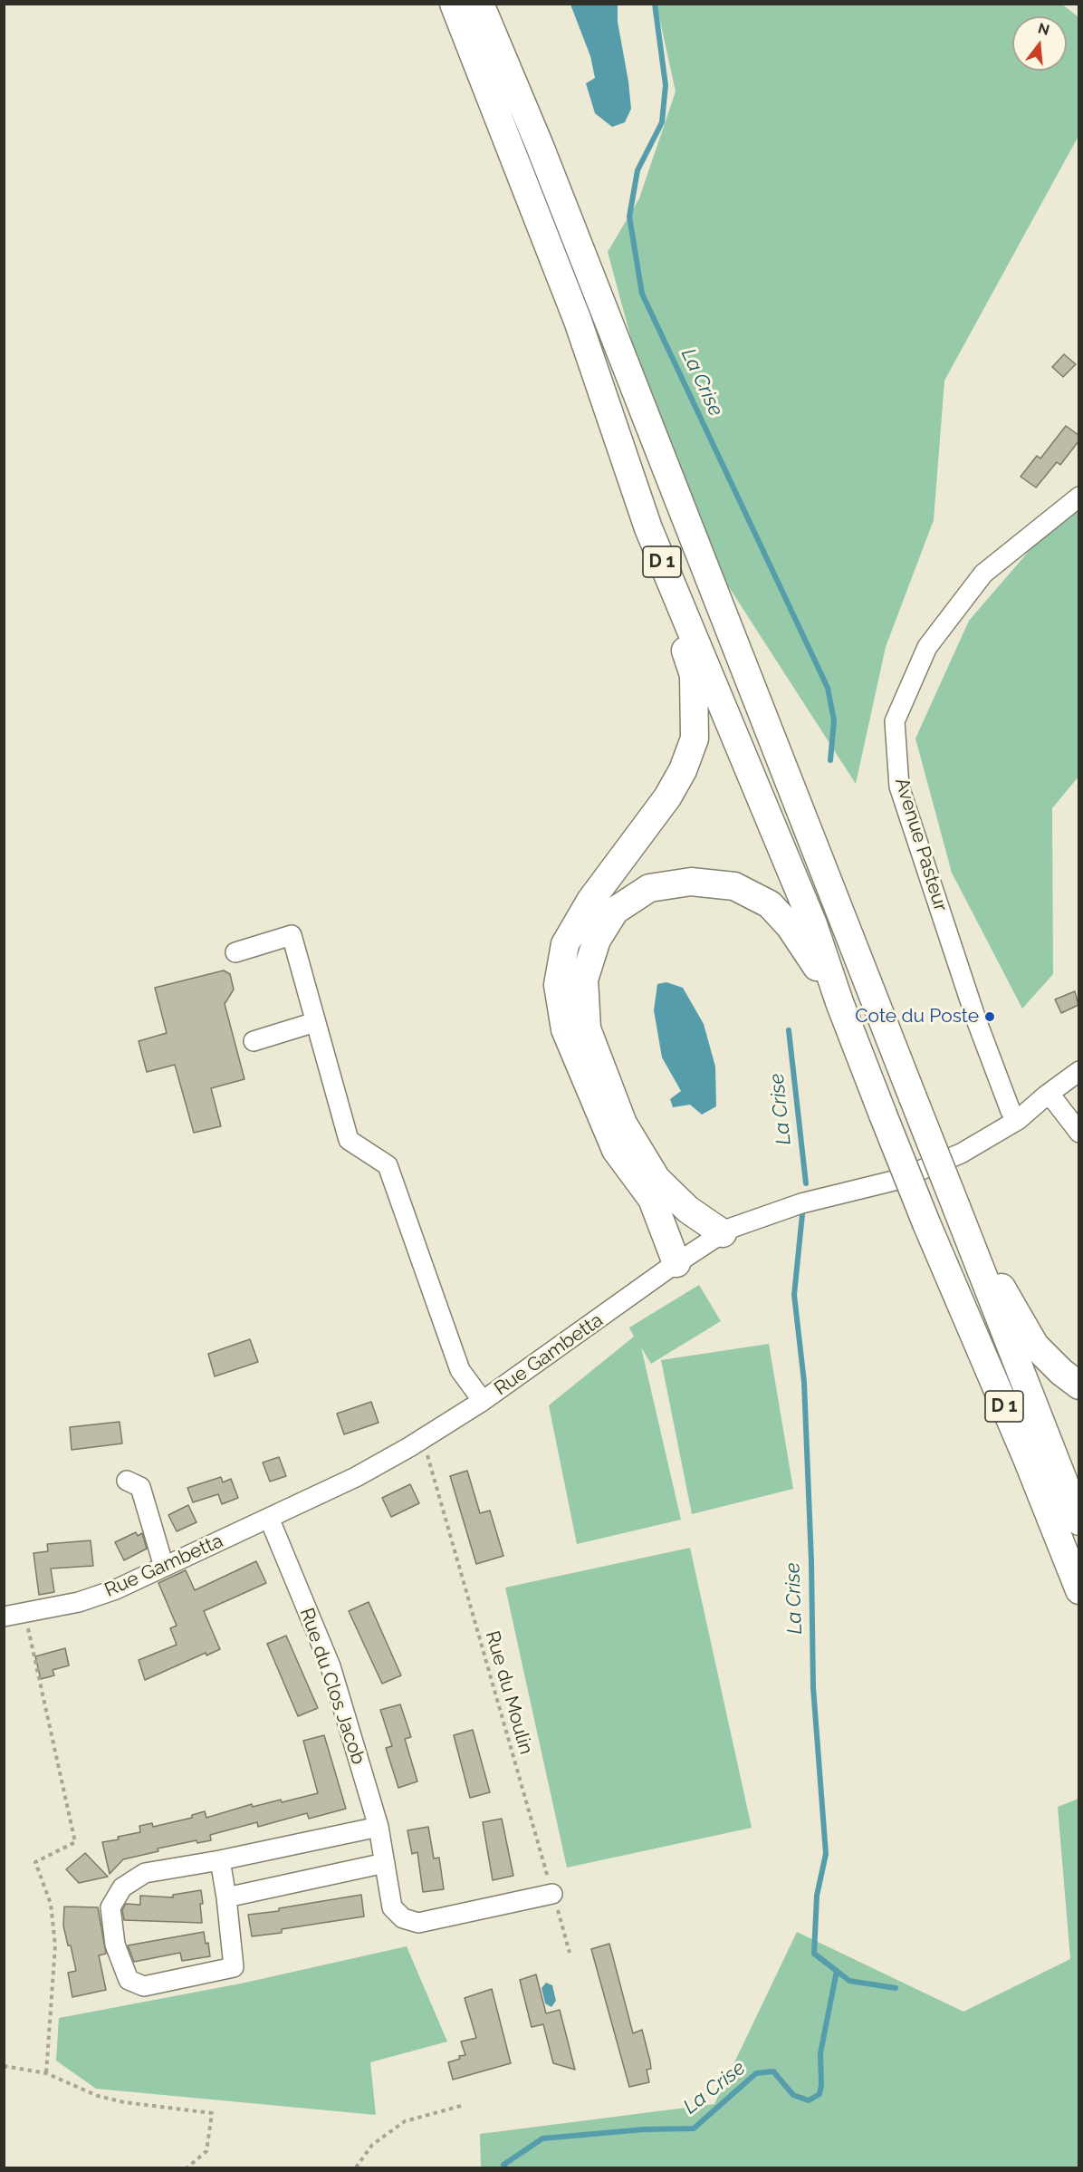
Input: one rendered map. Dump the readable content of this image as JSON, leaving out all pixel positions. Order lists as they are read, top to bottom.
{
  "streets": {
    "highway": ["D 1"],
    "street": ["Avenue Pasteur", "Rue Gambetta", "Rue du Clos Jacob"],
    "path": ["Rue du Moulin"]
  },
  "crossings": [
    ["Avenue Pasteur", "Rue Gambetta"],
    ["Rue Gambetta", "Rue du Clos Jacob"],
    ["Rue Gambetta", "Rue du Moulin"],
    ["Rue du Clos Jacob", "Rue du Moulin"]
  ],
  "water": ["La Crise"],
  "places": ["Cote du Poste"],
  "north": "top"
}
